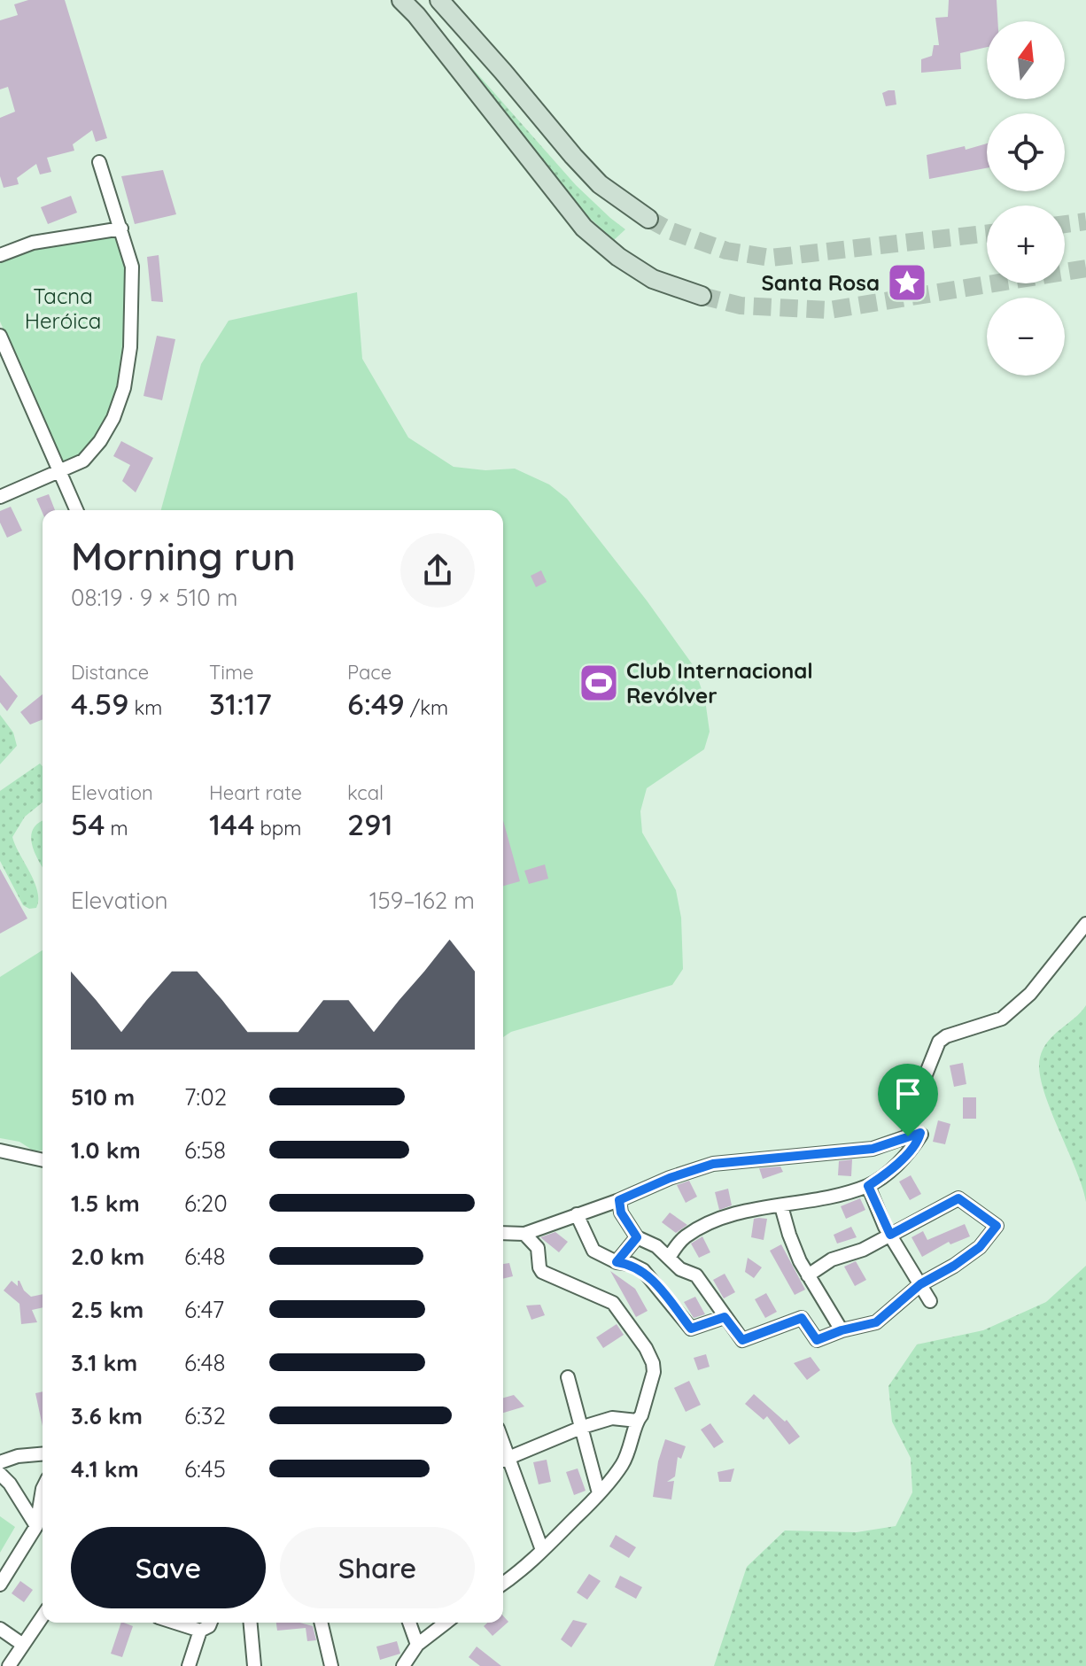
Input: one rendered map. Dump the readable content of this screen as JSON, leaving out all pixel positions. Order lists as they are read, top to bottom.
{
  "parks": ["Tacna Heróica"],
  "places": {
    "place": ["Santa Rosa"],
    "sports": ["Club Internacional Revólver"]
  },
  "north": "top",
  "page": {
    "map_buttons": ["+", "−"],
    "heading": ["Morning run", "08:19 · 9 × 510 m"],
    "stats": [
      ["Distance", "4.59 km"],
      ["Time", "31:17"],
      ["Pace", "6:49 /km"],
      ["Elevation", "54 m"],
      ["Heart rate", "144 bpm"],
      ["kcal", "291"]
    ],
    "chart": ["Elevation", "159–162 m"],
    "list": [
      {
        "name": "510 m",
        "note": "7:02"
      },
      {
        "name": "1.0 km",
        "note": "6:58"
      },
      {
        "name": "1.5 km",
        "note": "6:20"
      },
      {
        "name": "2.0 km",
        "note": "6:48"
      },
      {
        "name": "2.5 km",
        "note": "6:47"
      },
      {
        "name": "3.1 km",
        "note": "6:48"
      },
      {
        "name": "3.6 km",
        "note": "6:32"
      },
      {
        "name": "4.1 km",
        "note": "6:45"
      }
    ],
    "buttons": ["Save", "Share"]
  }
}
